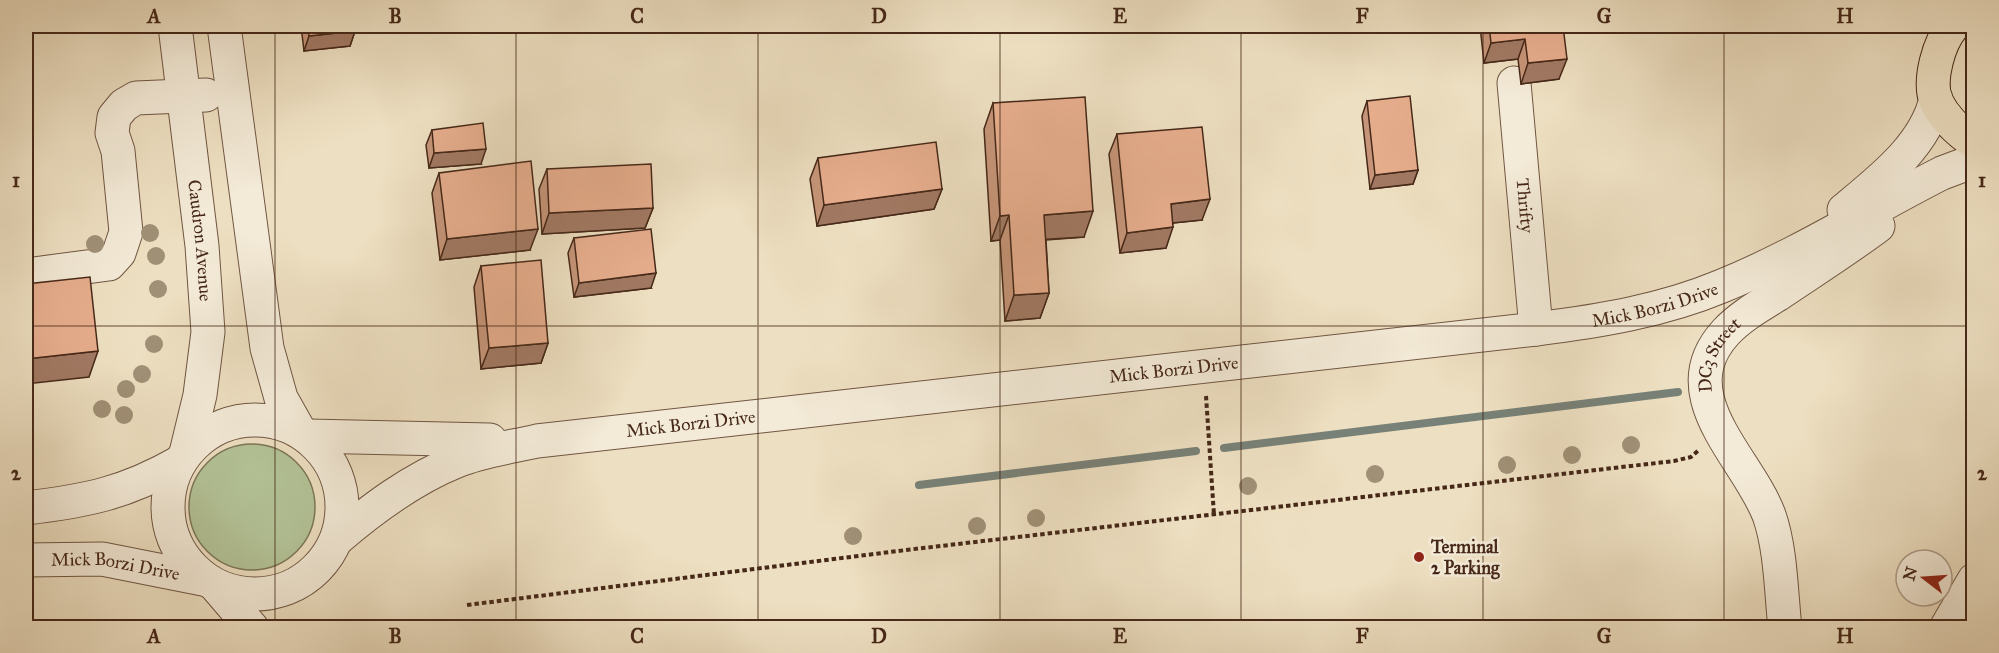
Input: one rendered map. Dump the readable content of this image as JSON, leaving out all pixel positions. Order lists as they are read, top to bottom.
{
  "streets": {
    "street": [
      "Thrifty",
      "Caudron Avenue",
      "Mick Borzi Drive",
      "DC3 Street"
    ]
  },
  "crossings": [
    ["Thrifty", "Mick Borzi Drive"],
    ["Caudron Avenue", "Mick Borzi Drive"],
    ["Mick Borzi Drive", "DC3 Street"]
  ],
  "places": ["Terminal 2 Parking"],
  "north": "left",
  "grid": {
    "columns": [
      "A",
      "B",
      "C",
      "D",
      "E",
      "F",
      "G",
      "H"
    ],
    "rows": ["1", "2"]
  }
}
